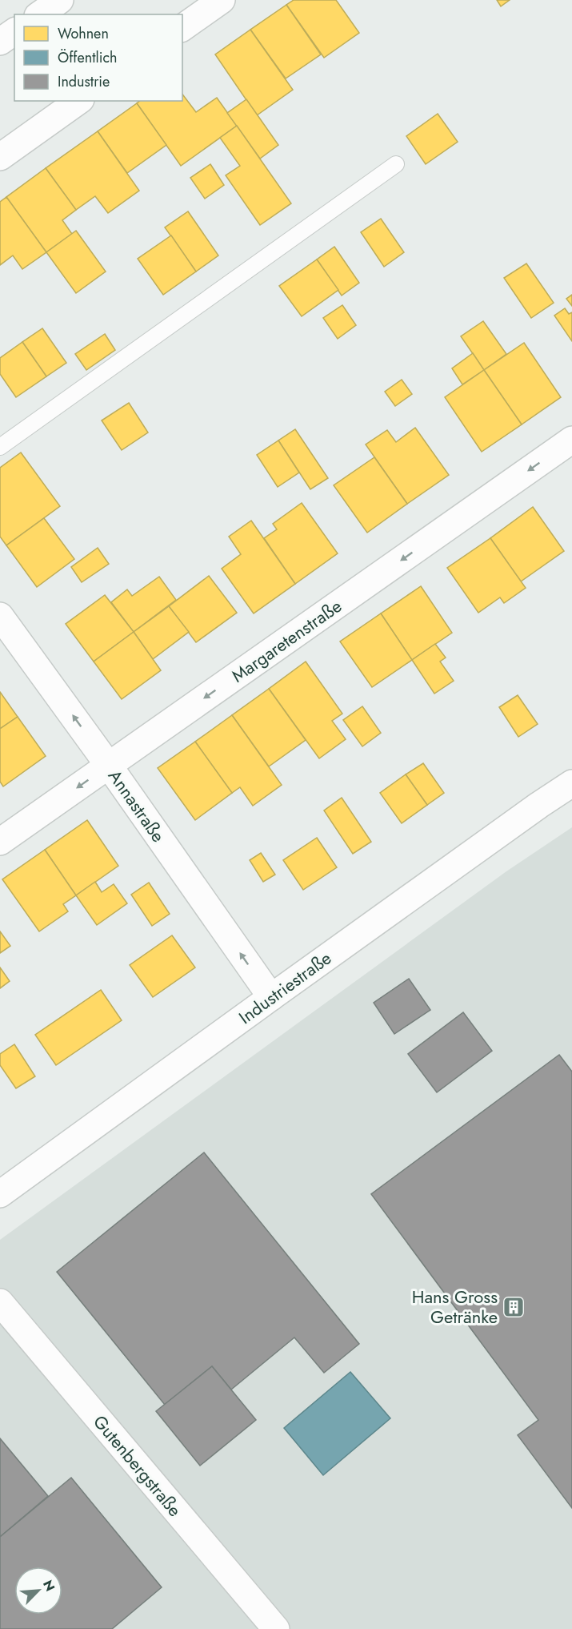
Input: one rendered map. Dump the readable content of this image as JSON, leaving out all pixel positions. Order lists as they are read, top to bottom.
{
  "streets": {
    "street": [
      "Margaretenstraße",
      "Annastraße",
      "Industriestraße",
      "Gutenbergstraße"
    ]
  },
  "crossings": [
    ["Margaretenstraße", "Annastraße"],
    ["Annastraße", "Industriestraße"]
  ],
  "one_way": ["Margaretenstraße", "Annastraße"],
  "places": {
    "building": ["Hans Gross Getränke"]
  },
  "legend": ["Wohnen", "Öffentlich", "Industrie"],
  "north": "top right"
}
